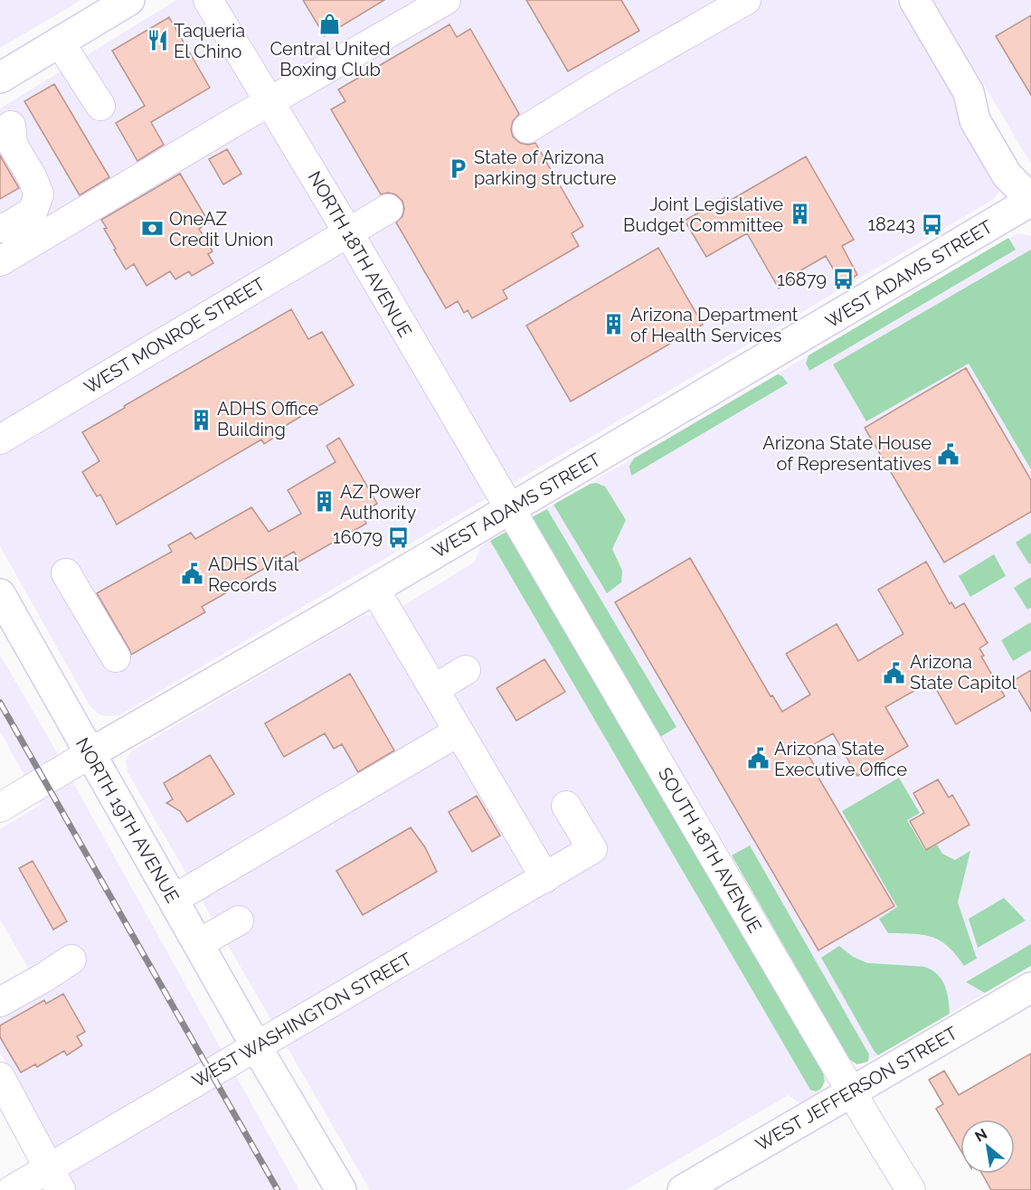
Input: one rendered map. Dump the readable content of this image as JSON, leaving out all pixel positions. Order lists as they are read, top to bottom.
{
  "streets": {
    "main road": ["WEST ADAMS STREET", "NORTH 19TH AVENUE", "WEST JEFFERSON STREET"],
    "street": [
      "NORTH 18TH AVENUE",
      "WEST MONROE STREET",
      "SOUTH 18TH AVENUE",
      "WEST WASHINGTON STREET"
    ]
  },
  "crossings": [
    ["NORTH 18TH AVENUE", "WEST ADAMS STREET"],
    ["NORTH 18TH AVENUE", "WEST MONROE STREET"],
    ["NORTH 18TH AVENUE", "SOUTH 18TH AVENUE"],
    ["WEST ADAMS STREET", "NORTH 19TH AVENUE"],
    ["WEST ADAMS STREET", "SOUTH 18TH AVENUE"],
    ["NORTH 19TH AVENUE", "WEST WASHINGTON STREET"],
    ["SOUTH 18TH AVENUE", "WEST JEFFERSON STREET"]
  ],
  "places": {
    "shop": ["Central United Boxing Club"],
    "restaurant": ["Taqueria El Chino"],
    "parking": ["State of Arizona parking structure"],
    "building": [
      "Joint Legislative Budget Committee",
      "Arizona Department of Health Services",
      "ADHS Office Building",
      "AZ Power Authority"
    ],
    "bus stop": ["18243", "16879", "16079"],
    "bank": ["OneAZ Credit Union"],
    "public building": [
      "Arizona State House of Representatives",
      "ADHS Vital Records",
      "Arizona State Capitol",
      "Arizona State Executive Office"
    ]
  },
  "north": "top left"
}
